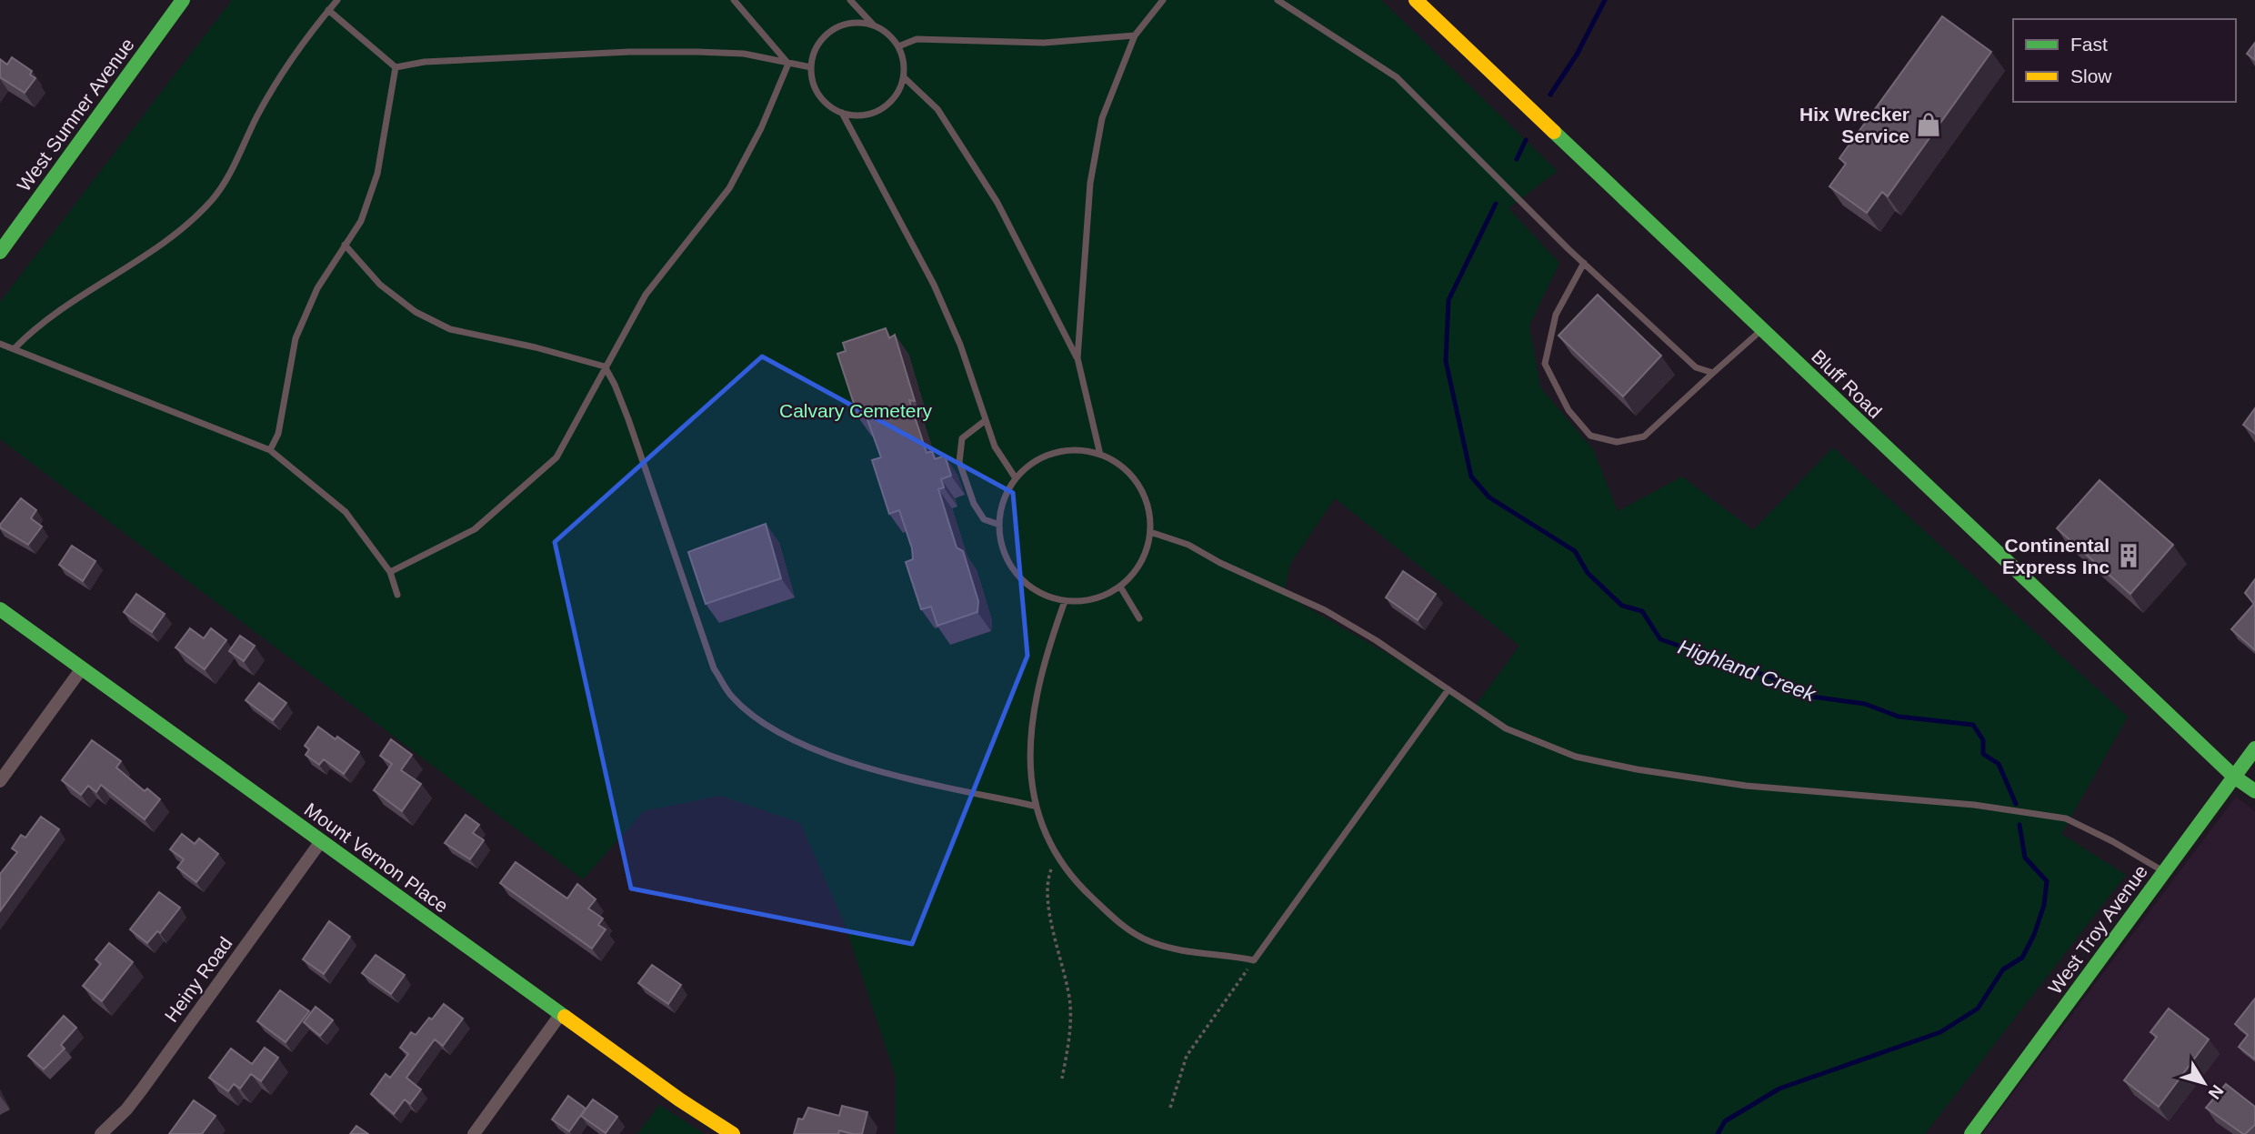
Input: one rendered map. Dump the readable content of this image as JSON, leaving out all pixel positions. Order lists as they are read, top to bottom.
{
  "streets": {
    "main road": [
      "West Sumner Avenue",
      "Bluff Road",
      "Mount Vernon Place",
      "West Troy Avenue"
    ],
    "street": ["Heiny Road"]
  },
  "crossings": [
    ["Bluff Road", "West Troy Avenue"],
    ["Mount Vernon Place", "Heiny Road"]
  ],
  "water": ["Highland Creek"],
  "parks": ["Calvary Cemetery"],
  "places": {
    "shop": ["Hix Wrecker Service"],
    "building": ["Continental Express Inc"]
  },
  "legend": ["Fast", "Slow"],
  "north": "bottom right"
}
